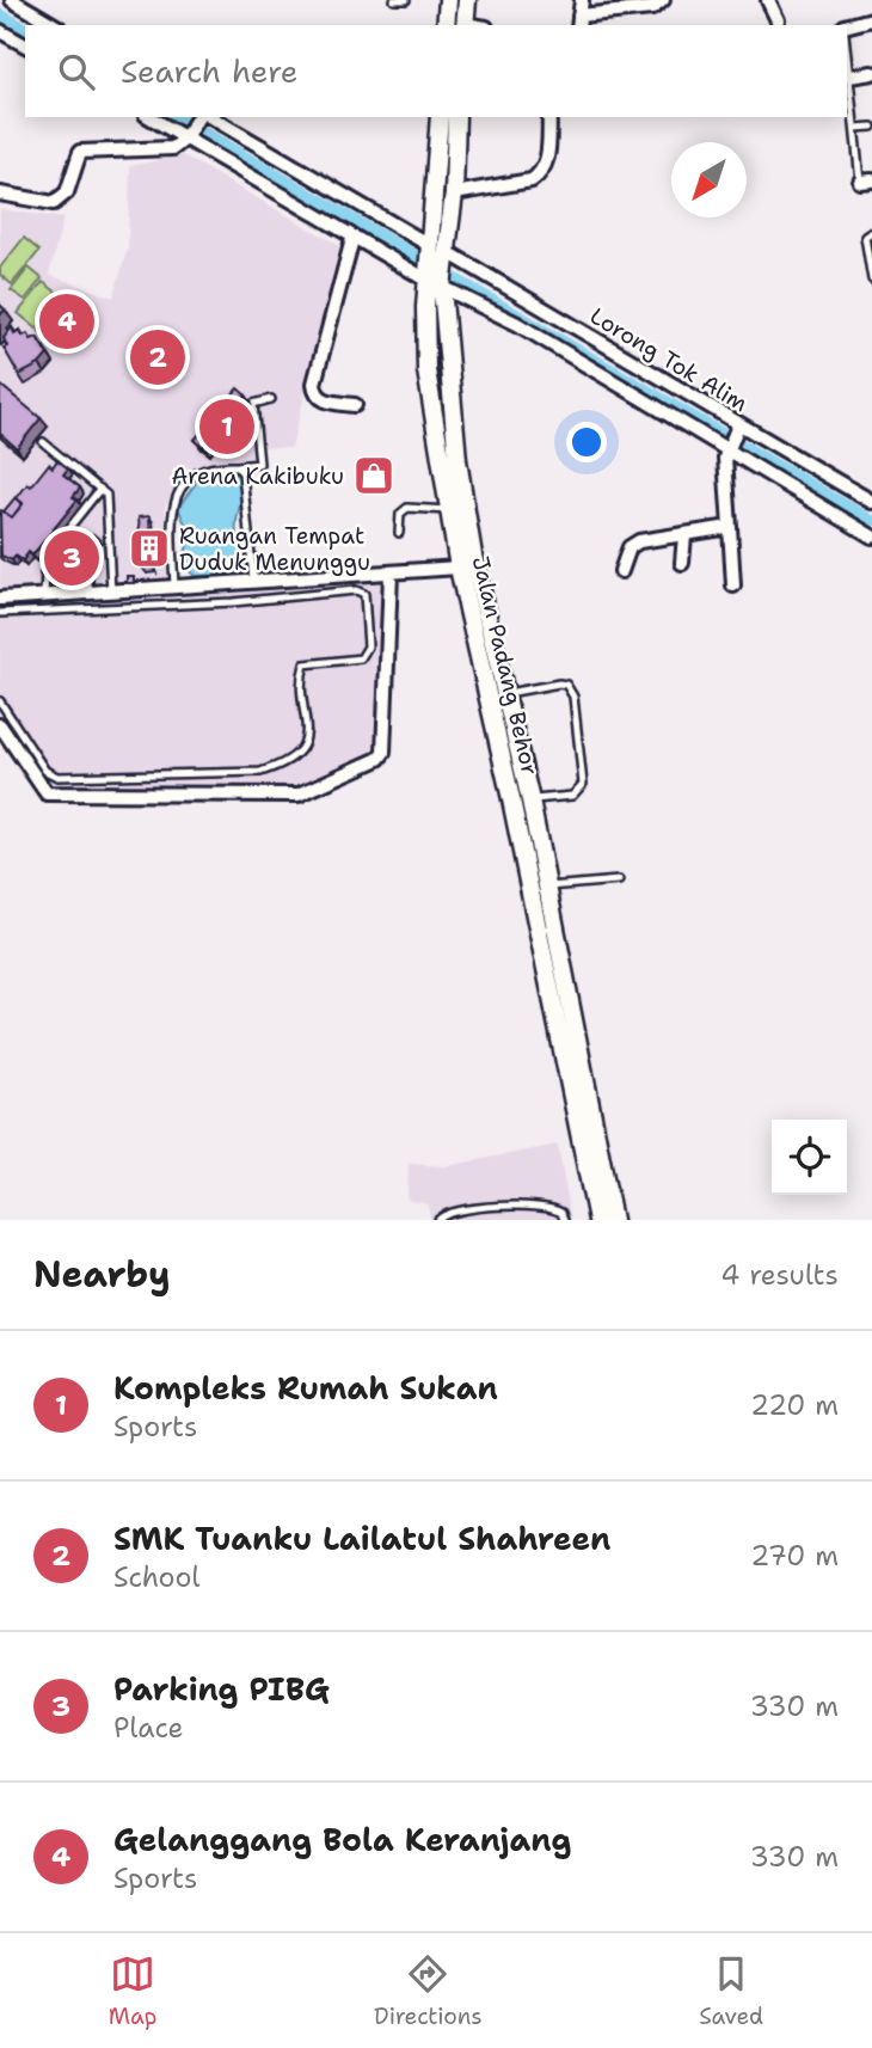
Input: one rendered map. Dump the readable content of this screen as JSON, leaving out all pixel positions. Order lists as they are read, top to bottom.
{
  "streets": {
    "main road": ["Jalan Padang Behor"],
    "street": ["Lorong Tok Alim"]
  },
  "crossings": [
    ["Lorong Tok Alim", "Jalan Padang Behor"]
  ],
  "places": {
    "shop": ["Arena Kakibuku"],
    "building": ["Ruangan Tempat Duduk Menunggu"]
  },
  "north": "bottom left",
  "page": {
    "search": "Search here",
    "pins": [
      "4",
      "2",
      "1",
      "3"
    ],
    "heading": ["Nearby", "4 results"],
    "list": [
      {
        "mark": "1",
        "name": "Kompleks Rumah Sukan",
        "note": "Sports",
        "value": "220 m"
      },
      {
        "mark": "2",
        "name": "SMK Tuanku Lailatul Shahreen",
        "note": "School",
        "value": "270 m"
      },
      {
        "mark": "3",
        "name": "Parking PIBG",
        "note": "Place",
        "value": "330 m"
      },
      {
        "mark": "4",
        "name": "Gelanggang Bola Keranjang",
        "note": "Sports",
        "value": "330 m"
      }
    ],
    "nav": ["Map", "Directions", "Saved"]
  }
}
